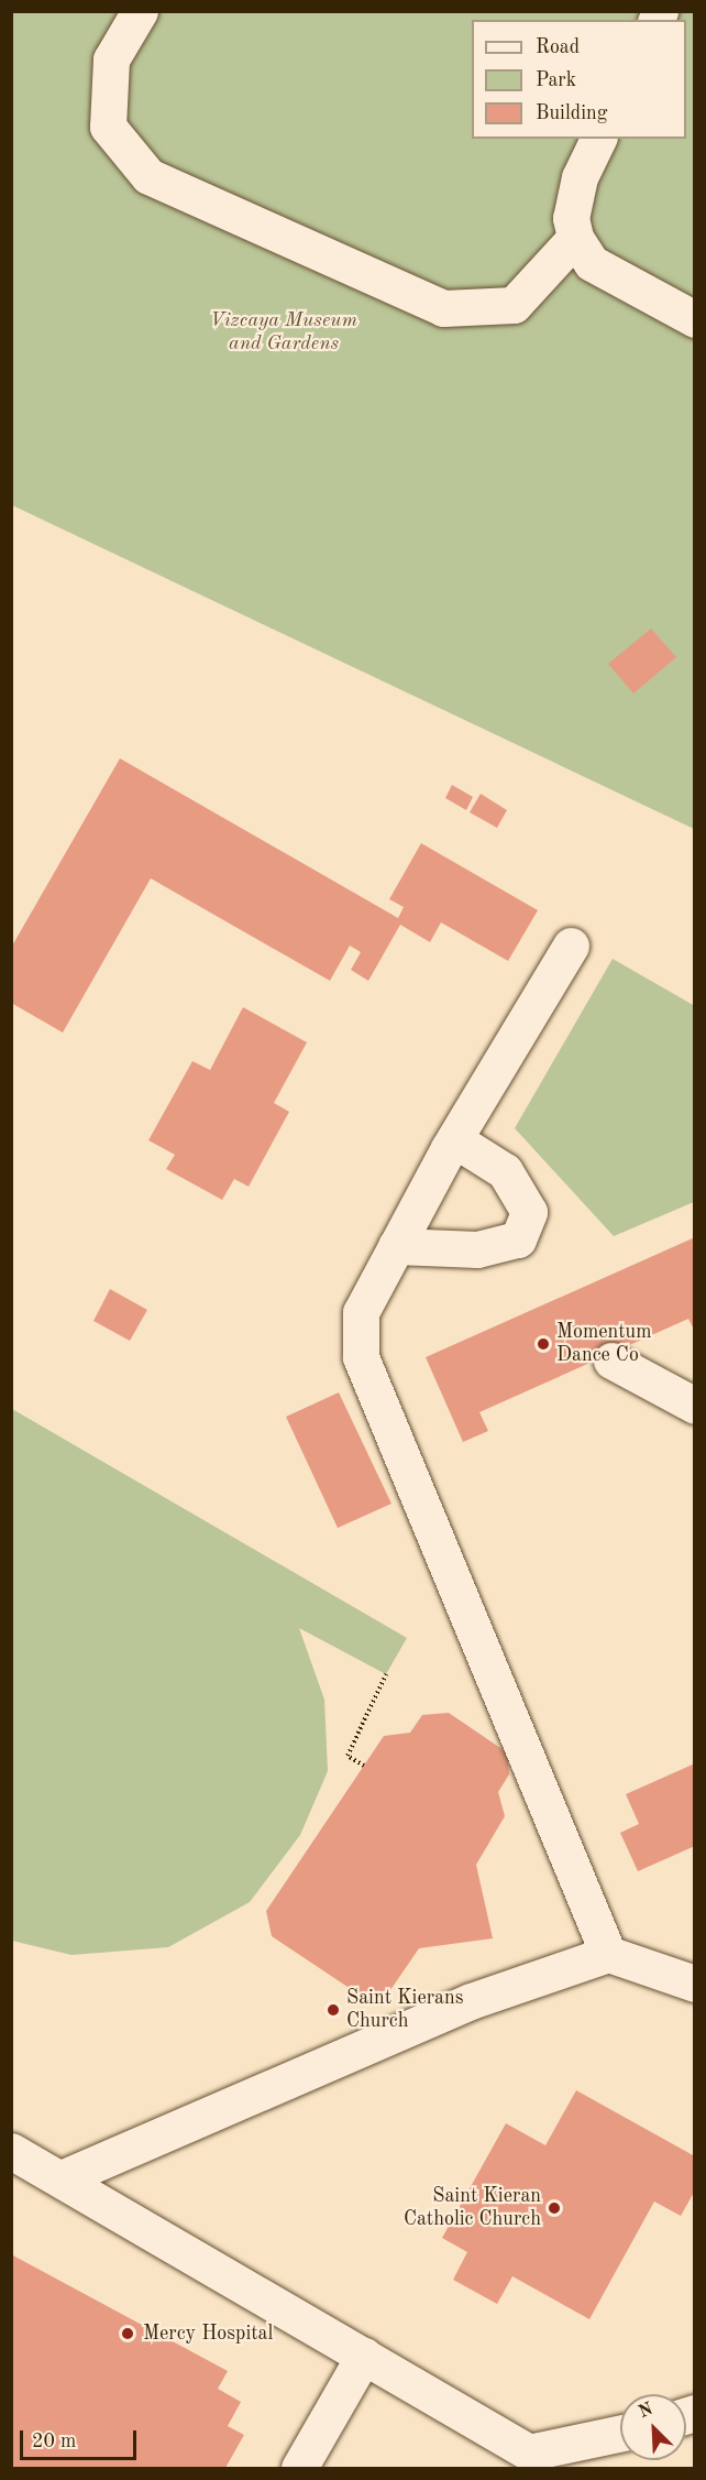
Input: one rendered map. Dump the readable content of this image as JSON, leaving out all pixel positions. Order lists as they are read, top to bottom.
{
  "parks": ["Vizcaya Museum and Gardens"],
  "places": [
    "Momentum Dance Co",
    "Saint Kierans Church",
    "Saint Kieran Catholic Church",
    "Mercy Hospital"
  ],
  "legend": ["Road", "Park", "Building"],
  "scale_bar": "20 m",
  "north": "top left"
}
